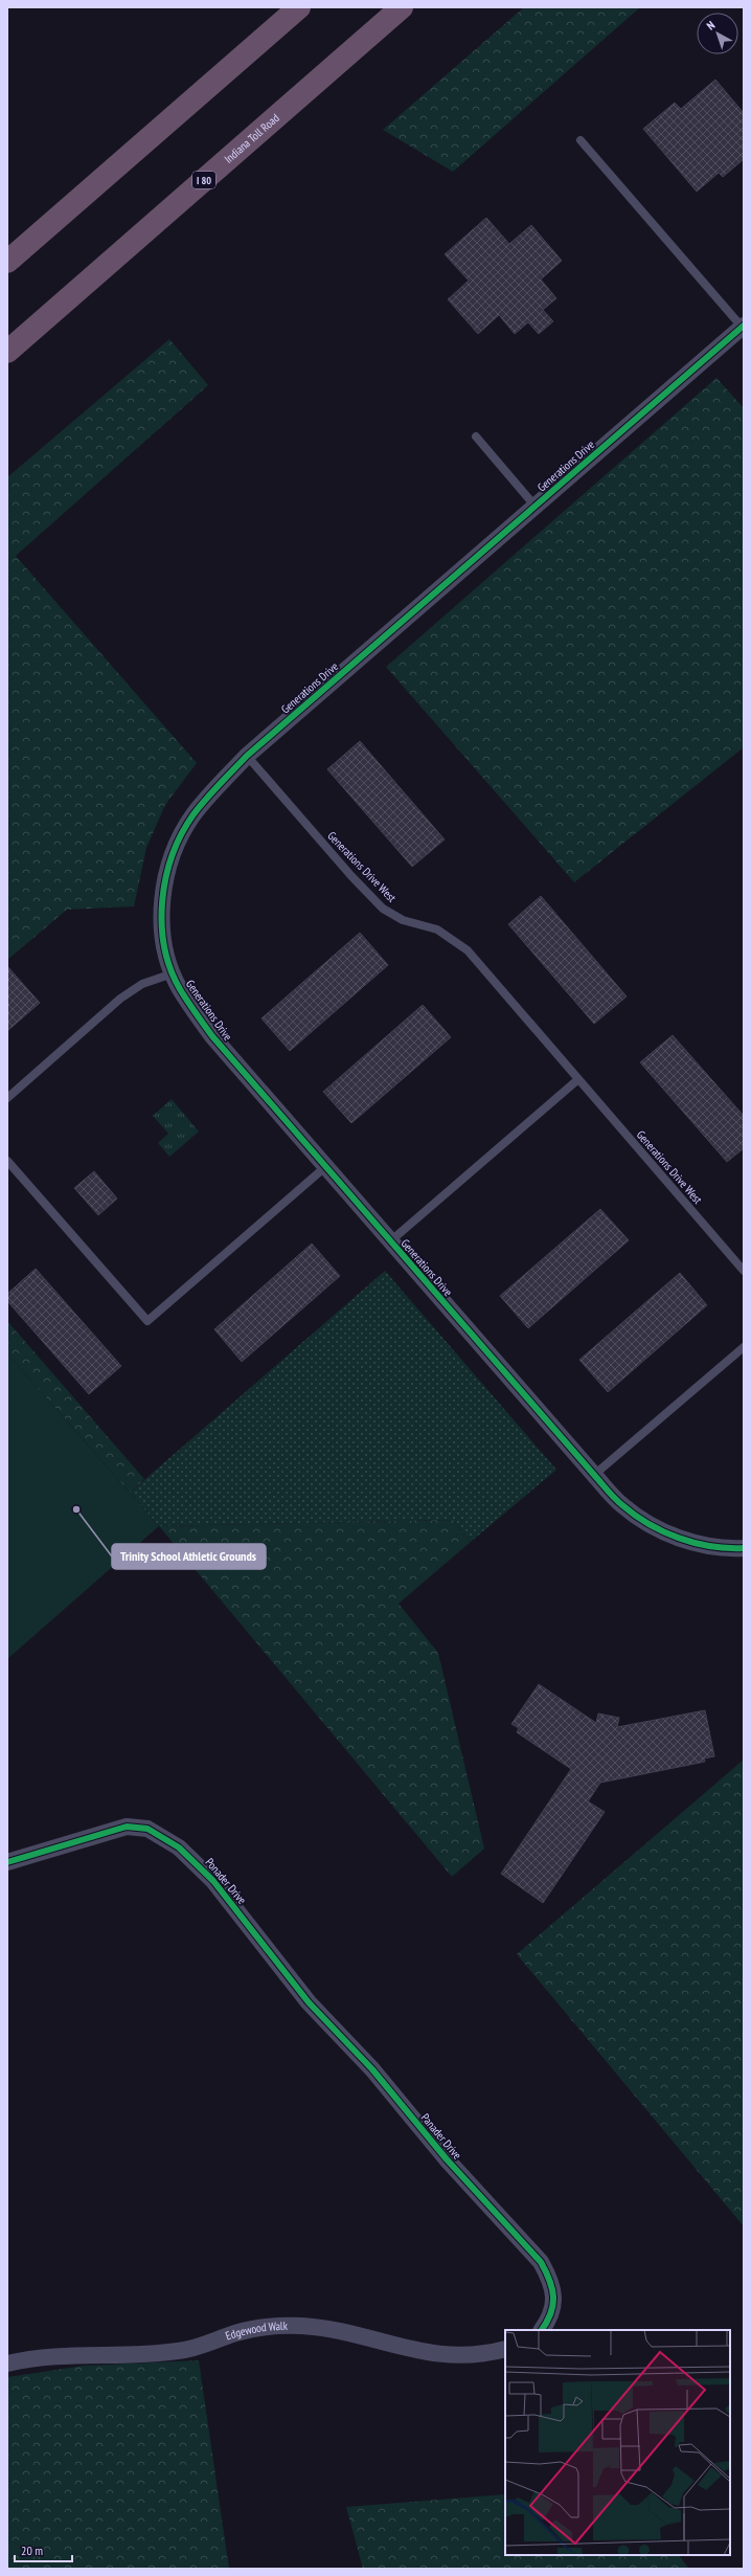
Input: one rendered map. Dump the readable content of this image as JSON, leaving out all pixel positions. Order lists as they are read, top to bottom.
{
  "streets": {
    "highway": ["Indiana Toll Road", "I 80"],
    "street": [
      "Generations Drive",
      "Ponader Drive",
      "Panader Drive",
      "Edgewood Walk"
    ],
    "lane": ["Generations Drive West"]
  },
  "crossings": [
    ["Generations Drive", "Generations Drive West"],
    ["Ponader Drive", "Panader Drive"]
  ],
  "places": ["Trinity School Athletic Grounds"],
  "scale_bar": "20 m",
  "north": "top left"
}
